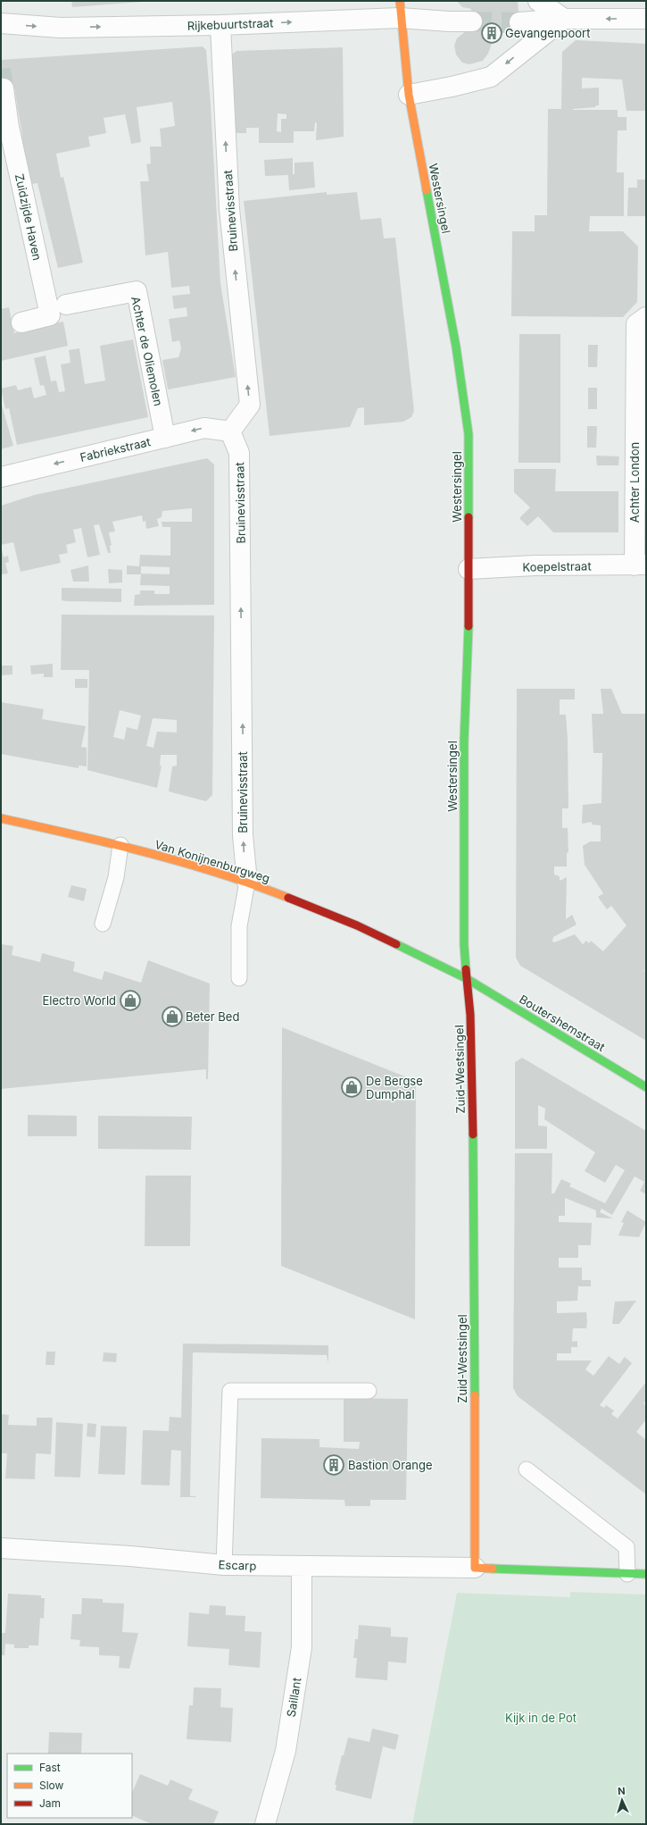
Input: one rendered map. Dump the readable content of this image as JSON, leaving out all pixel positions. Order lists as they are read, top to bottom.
{
  "streets": {
    "main road": [
      "Westersingel",
      "Van Konijnenburgweg",
      "Boutershemstraat",
      "Zuid-Westsingel"
    ],
    "street": [
      "Rijkebuurtstraat",
      "Bruinevisstraat",
      "Zuidzijde Haven",
      "Achter de Oliemolen",
      "Fabriekstraat",
      "Achter London",
      "Koepelstraat",
      "Escarp",
      "Saillant"
    ]
  },
  "crossings": [
    ["Rijkebuurtstraat", "Westersingel"],
    ["Rijkebuurtstraat", "Bruinevisstraat"],
    ["Westersingel", "Koepelstraat"],
    ["Westersingel", "Van Konijnenburgweg"],
    ["Westersingel", "Boutershemstraat"],
    ["Westersingel", "Zuid-Westsingel"],
    ["Bruinevisstraat", "Fabriekstraat"],
    ["Bruinevisstraat", "Van Konijnenburgweg"],
    ["Achter de Oliemolen", "Fabriekstraat"],
    ["Achter London", "Koepelstraat"],
    ["Van Konijnenburgweg", "Boutershemstraat"],
    ["Van Konijnenburgweg", "Zuid-Westsingel"],
    ["Boutershemstraat", "Zuid-Westsingel"],
    ["Zuid-Westsingel", "Escarp"],
    ["Escarp", "Saillant"]
  ],
  "one_way": ["Rijkebuurtstraat", "Bruinevisstraat", "Fabriekstraat"],
  "parks": ["Kijk in de Pot"],
  "places": {
    "building": ["Gevangenpoort", "Bastion Orange"],
    "shop": ["Electro World", "Beter Bed", "De Bergse Dumphal"]
  },
  "legend": ["Fast", "Slow", "Jam"],
  "north": "top"
}
